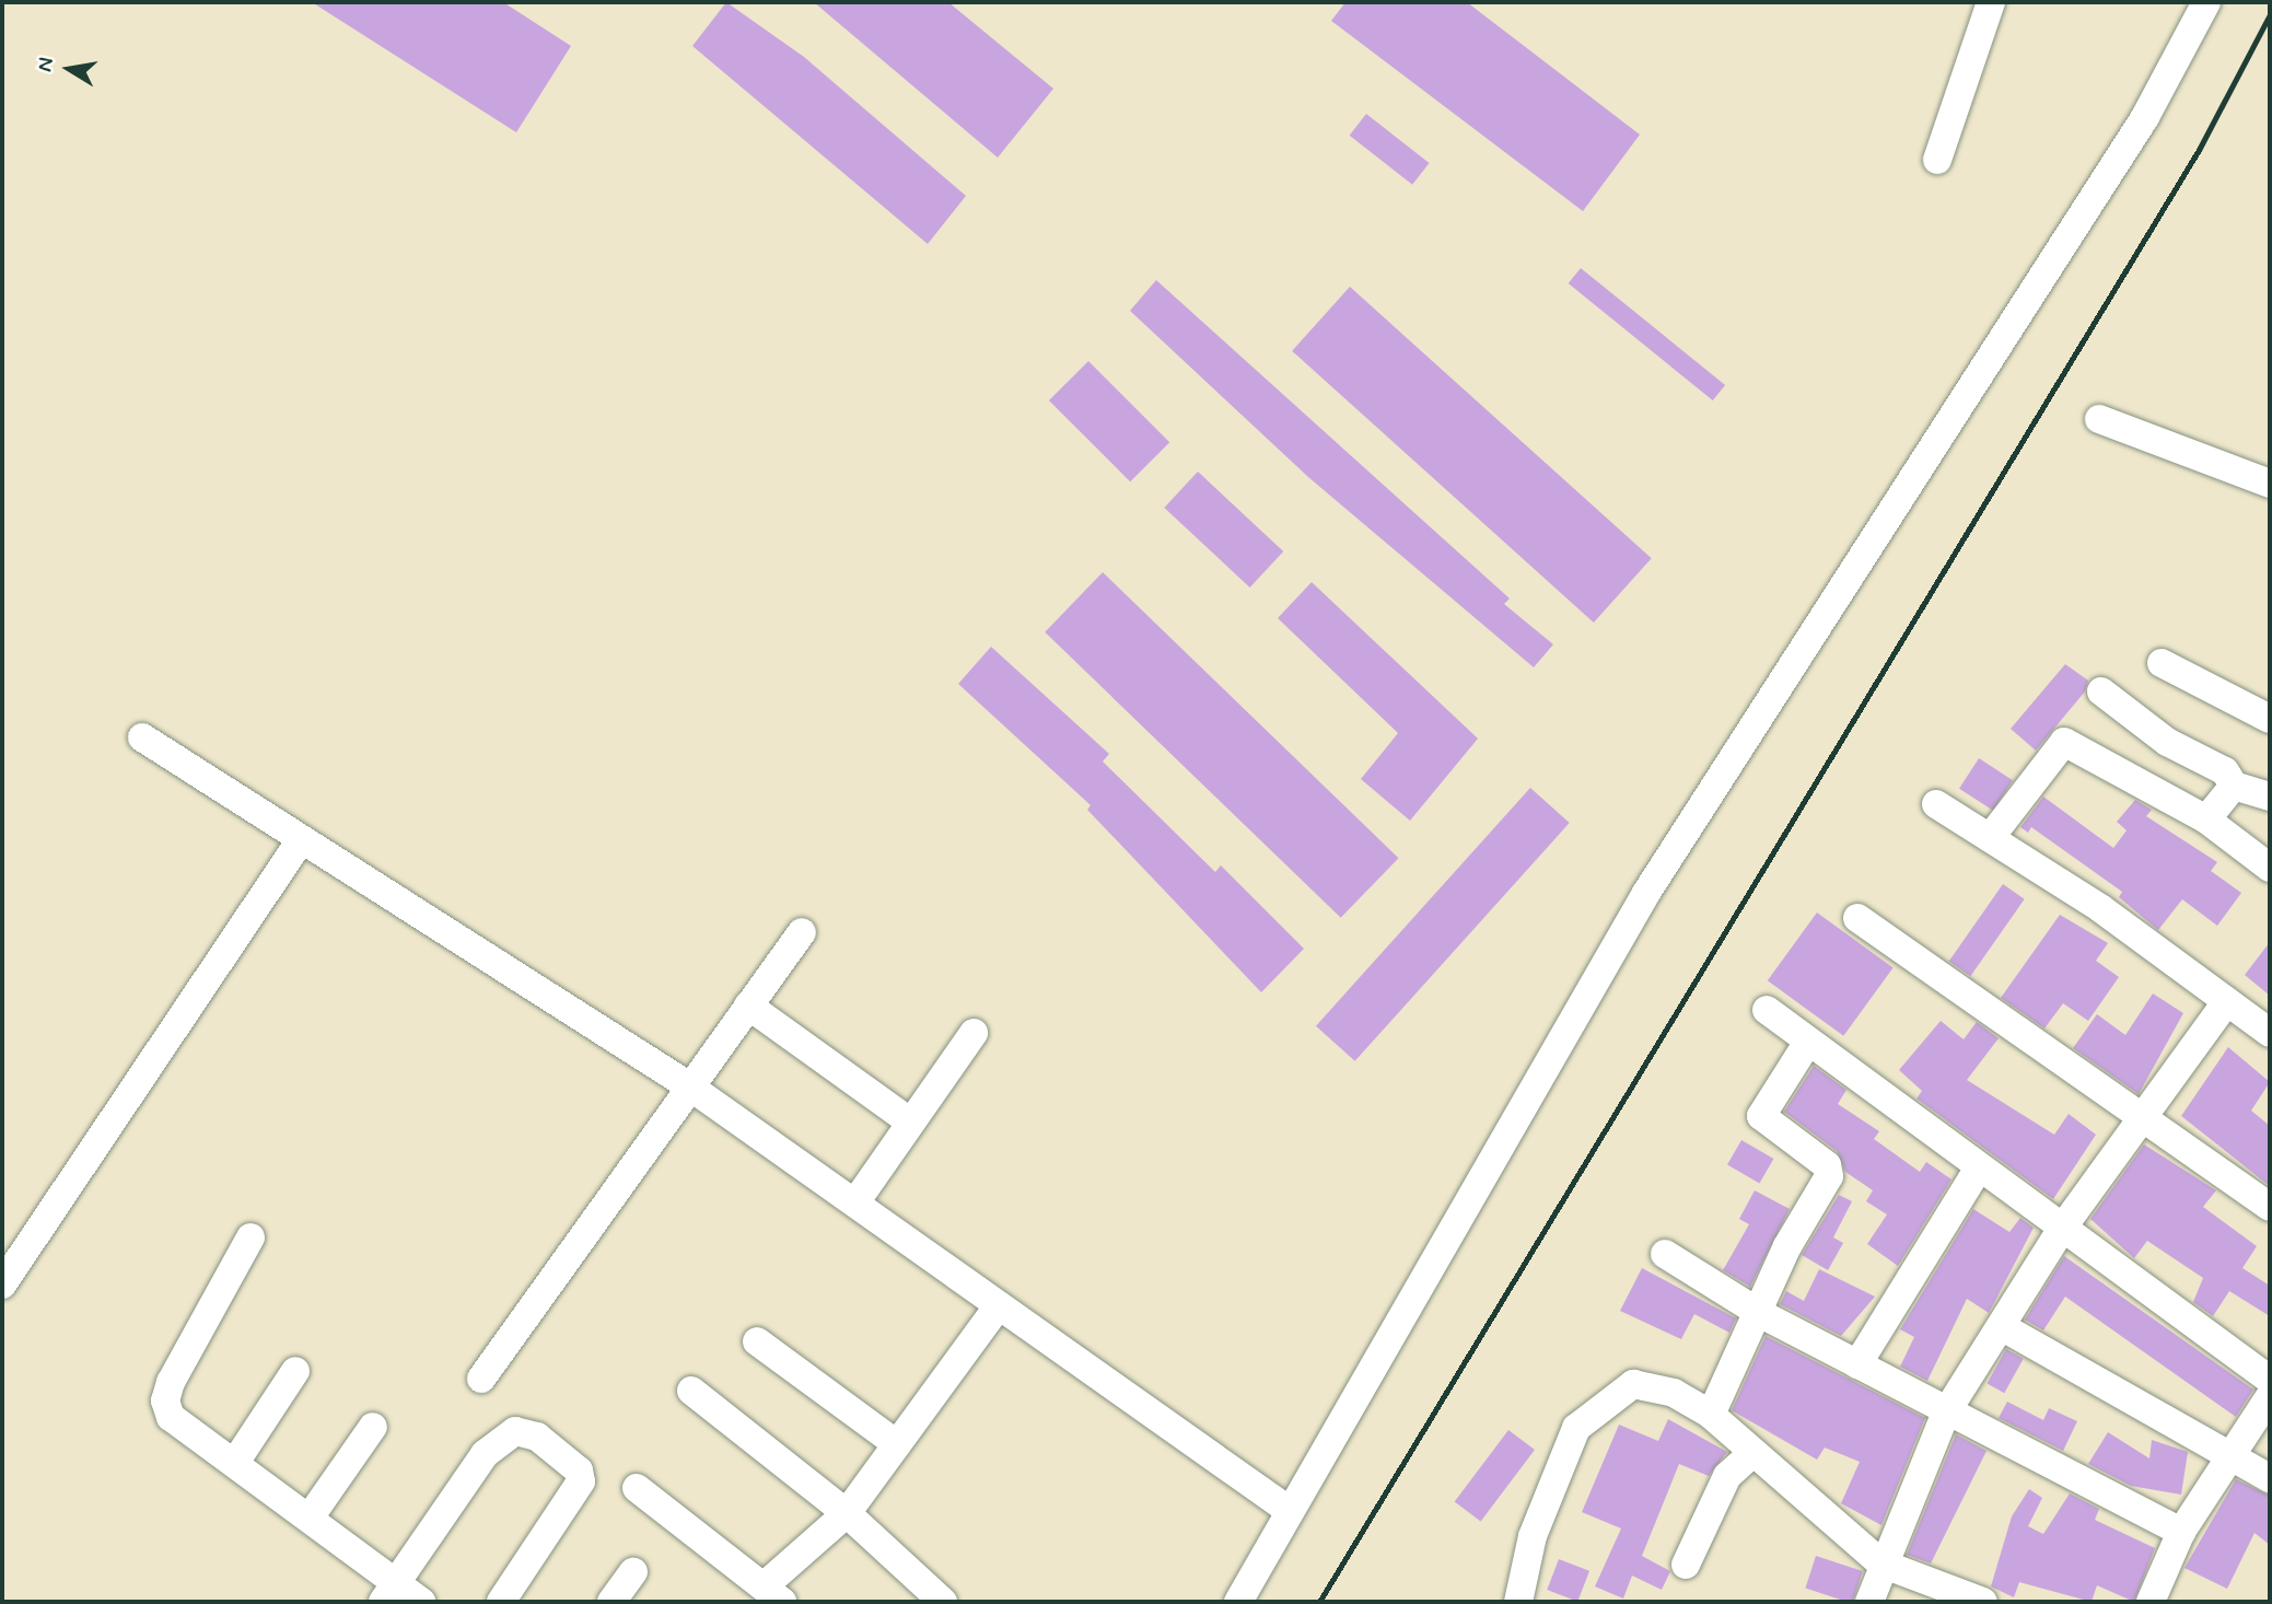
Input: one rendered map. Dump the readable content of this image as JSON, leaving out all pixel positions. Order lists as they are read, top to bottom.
{
  "north": "left"
}
